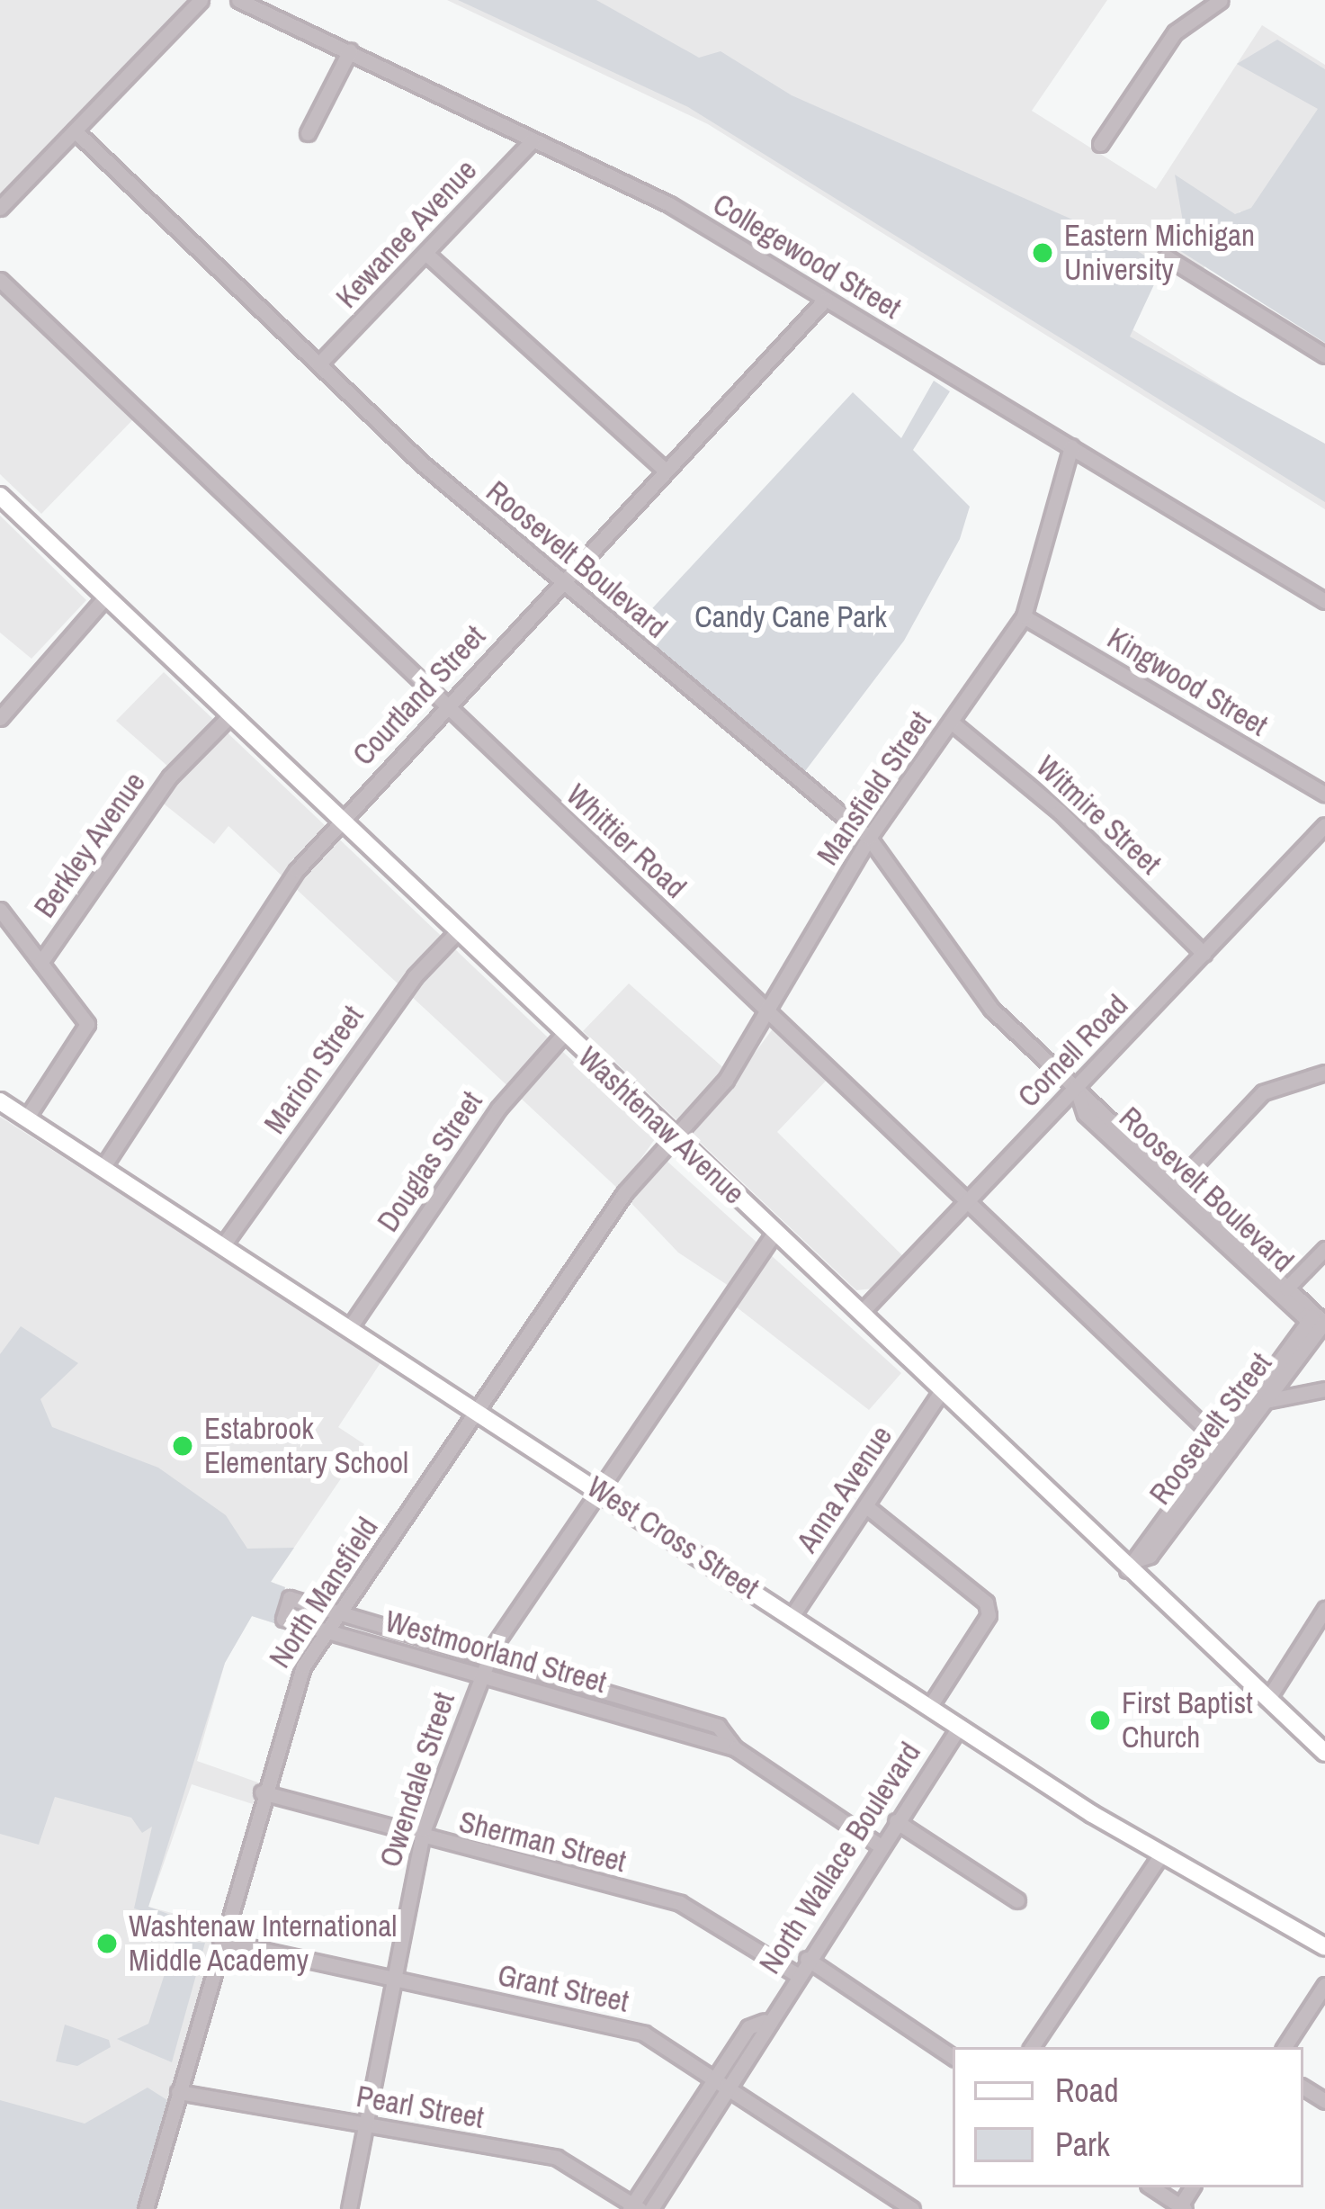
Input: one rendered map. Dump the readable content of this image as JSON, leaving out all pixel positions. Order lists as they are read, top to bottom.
{
  "streets": {
    "main road": ["Washtenaw Avenue", "West Cross Street"],
    "street": [
      "Kewanee Avenue",
      "Collegewood Street",
      "Roosevelt Boulevard",
      "Kingwood Street",
      "Courtland Street",
      "Mansfield Street",
      "Witmire Street",
      "Whittier Road",
      "Berkley Avenue",
      "Cornell Road",
      "Marion Street",
      "Douglas Street",
      "Roosevelt Street",
      "Anna Avenue",
      "North Mansfield",
      "Westmoorland Street",
      "Owendale Street",
      "Sherman Street",
      "North Wallace Boulevard",
      "Grant Street",
      "Pearl Street"
    ]
  },
  "crossings": [
    ["Kewanee Avenue", "Collegewood Street"],
    ["Kewanee Avenue", "Roosevelt Boulevard"],
    ["Collegewood Street", "Courtland Street"],
    ["Collegewood Street", "Mansfield Street"],
    ["Roosevelt Boulevard", "Courtland Street"],
    ["Roosevelt Boulevard", "Mansfield Street"],
    ["Roosevelt Boulevard", "Cornell Road"],
    ["Roosevelt Boulevard", "Roosevelt Street"],
    ["Kingwood Street", "Mansfield Street"],
    ["Courtland Street", "Whittier Road"],
    ["Courtland Street", "Washtenaw Avenue"],
    ["Courtland Street", "West Cross Street"],
    ["Mansfield Street", "Witmire Street"],
    ["Mansfield Street", "Whittier Road"],
    ["Mansfield Street", "Washtenaw Avenue"],
    ["Mansfield Street", "North Mansfield"],
    ["Witmire Street", "Cornell Road"],
    ["Whittier Road", "Cornell Road"],
    ["Whittier Road", "Roosevelt Street"],
    ["Berkley Avenue", "Washtenaw Avenue"],
    ["Berkley Avenue", "West Cross Street"],
    ["Cornell Road", "Washtenaw Avenue"],
    ["Marion Street", "Washtenaw Avenue"],
    ["Marion Street", "West Cross Street"],
    ["Washtenaw Avenue", "Douglas Street"],
    ["Washtenaw Avenue", "Roosevelt Street"],
    ["Washtenaw Avenue", "Anna Avenue"],
    ["Washtenaw Avenue", "North Mansfield"],
    ["Washtenaw Avenue", "Owendale Street"],
    ["Douglas Street", "West Cross Street"],
    ["Anna Avenue", "West Cross Street"],
    ["West Cross Street", "North Mansfield"],
    ["West Cross Street", "Owendale Street"],
    ["West Cross Street", "North Wallace Boulevard"],
    ["North Mansfield", "Westmoorland Street"],
    ["North Mansfield", "Sherman Street"],
    ["North Mansfield", "Grant Street"],
    ["North Mansfield", "Pearl Street"],
    ["Westmoorland Street", "Owendale Street"],
    ["Westmoorland Street", "North Wallace Boulevard"],
    ["Owendale Street", "Sherman Street"],
    ["Owendale Street", "Grant Street"],
    ["Owendale Street", "Pearl Street"],
    ["Sherman Street", "North Wallace Boulevard"],
    ["North Wallace Boulevard", "Grant Street"],
    ["North Wallace Boulevard", "Pearl Street"]
  ],
  "parks": ["Candy Cane Park"],
  "places": [
    "Eastern Michigan University",
    "Estabrook Elementary School",
    "First Baptist Church",
    "Washtenaw International Middle Academy"
  ],
  "legend": ["Road", "Park"]
}
